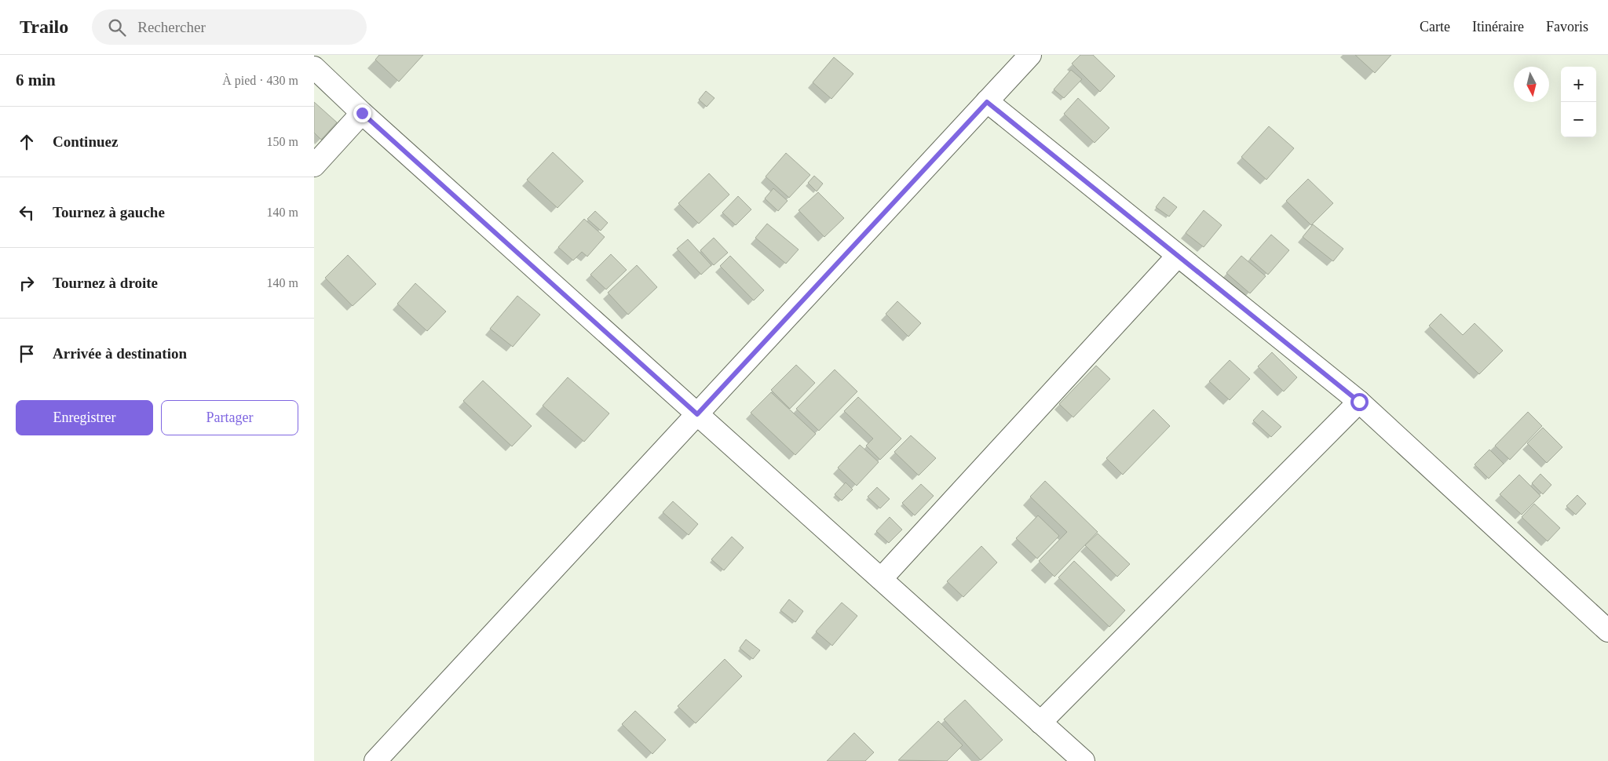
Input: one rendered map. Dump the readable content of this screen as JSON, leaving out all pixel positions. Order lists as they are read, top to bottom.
{
  "north": "bottom",
  "page": {
    "header": "Trailo",
    "search": "Rechercher",
    "nav": ["Carte", "Itinéraire", "Favoris"],
    "heading": ["6 min", "À pied · 430 m"],
    "map_buttons": ["+", "−"],
    "list": [
      ["Continuez", "150 m"],
      ["Tournez à gauche", "140 m"],
      ["Tournez à droite", "140 m"],
      "Arrivée à destination"
    ],
    "buttons": ["Enregistrer", "Partager"]
  }
}
